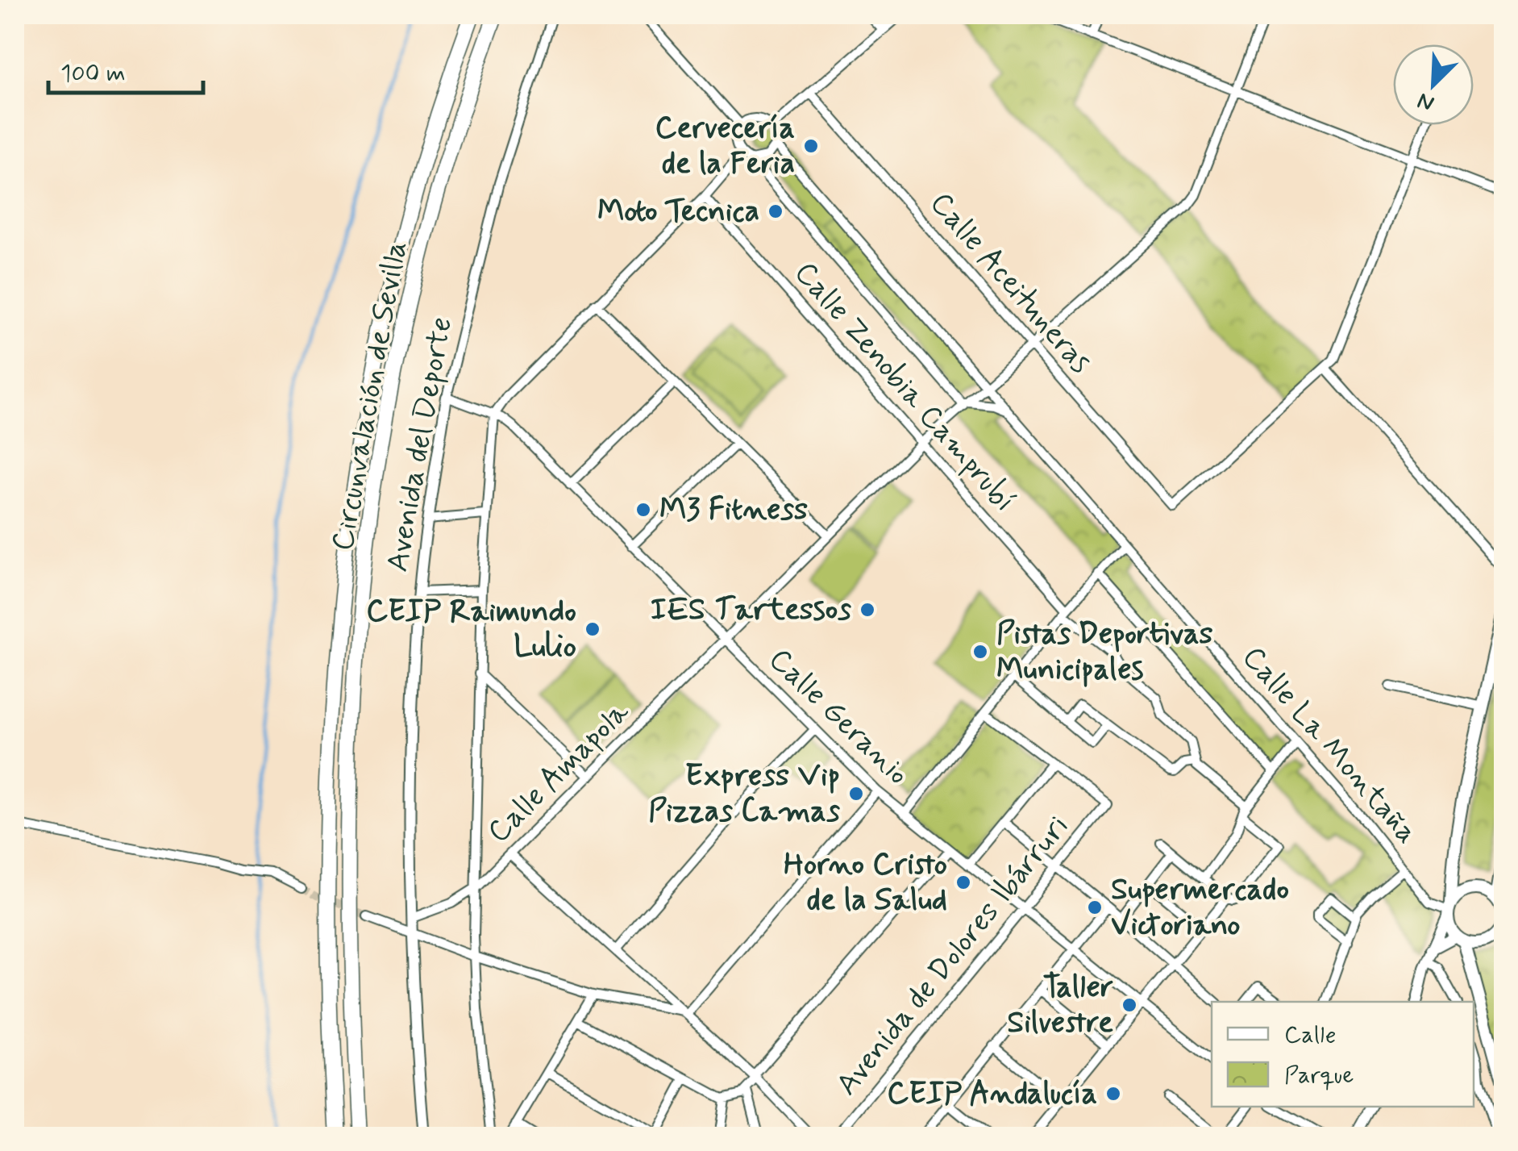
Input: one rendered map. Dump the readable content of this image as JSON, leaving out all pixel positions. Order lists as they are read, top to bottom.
{
  "streets": {
    "highway": ["Circunvalación de Sevilla"],
    "street": [
      "Calle Aceituneras",
      "Calle Zenobia Camprubí",
      "Avenida del Deporte",
      "Calle Geranio",
      "Calle La Montaña",
      "Calle Amapola",
      "Avenida de Dolores Ibárruri"
    ]
  },
  "crossings": [
    ["Calle Aceituneras", "Calle Amapola"],
    ["Calle Zenobia Camprubí", "Calle Amapola"],
    ["Avenida del Deporte", "Calle Geranio"],
    ["Avenida del Deporte", "Calle Amapola"],
    ["Calle Geranio", "Calle Amapola"],
    ["Calle Geranio", "Avenida de Dolores Ibárruri"],
    ["Calle La Montaña", "Calle Amapola"]
  ],
  "places": [
    "Cervecería de la Feria",
    "Moto Tecnica",
    "M3 Fitness",
    "IES Tartessos",
    "CEIP Raimundo Lulio",
    "Pistas Deportivas Municipales",
    "Express Vip Pizzas Camas",
    "Horno Cristo de la Salud",
    "Supermercado Victoriano",
    "Taller Silvestre",
    "CEIP Andalucía"
  ],
  "legend": ["Calle", "Parque"],
  "scale_bar": "100 m",
  "north": "bottom left"
}
